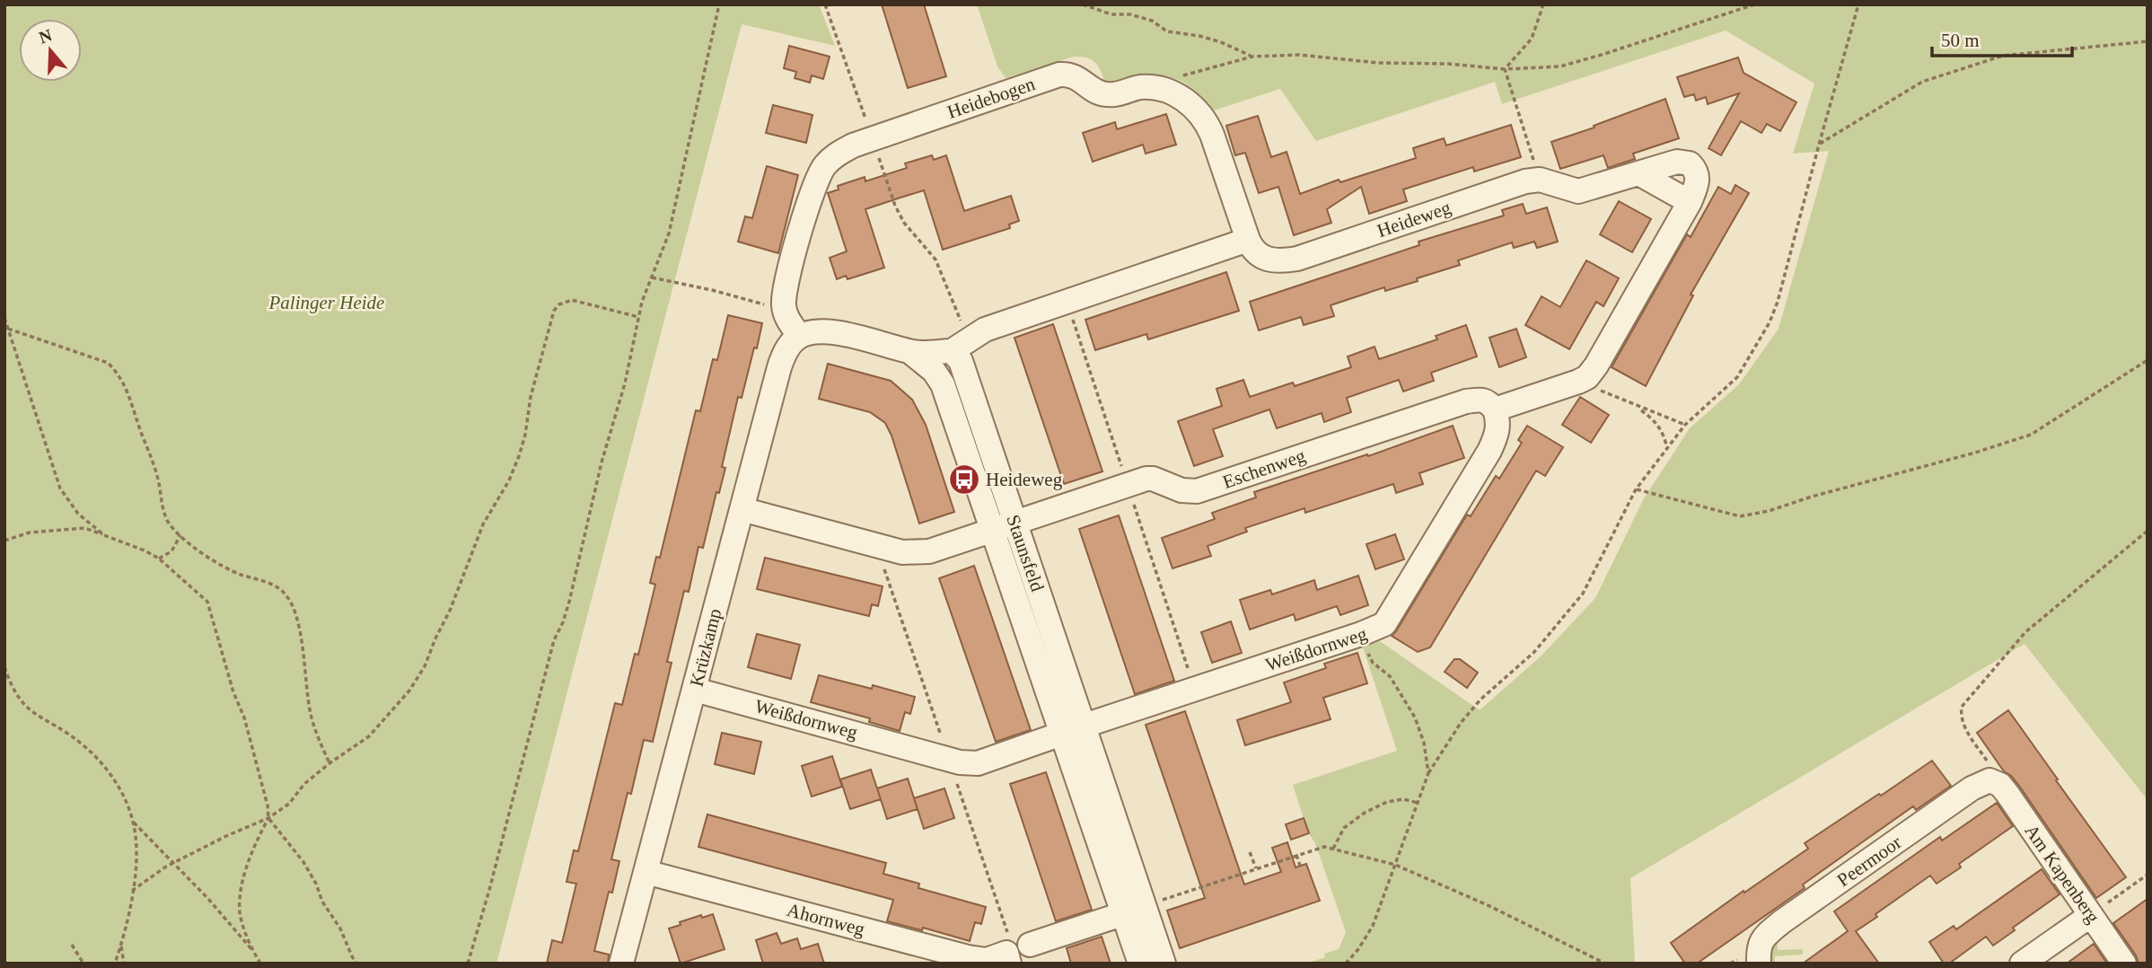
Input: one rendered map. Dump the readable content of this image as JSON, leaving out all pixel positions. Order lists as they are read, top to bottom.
{
  "streets": {
    "street": [
      "Heidebogen",
      "Heideweg",
      "Eschenweg",
      "Staunsfeld",
      "Krüzkamp",
      "Weißdornweg",
      "Peermoor",
      "Am Kapenberg",
      "Ahornweg"
    ]
  },
  "crossings": [
    ["Heidebogen", "Staunsfeld"],
    ["Heidebogen", "Krüzkamp"],
    ["Eschenweg", "Staunsfeld"],
    ["Eschenweg", "Krüzkamp"],
    ["Eschenweg", "Weißdornweg"],
    ["Staunsfeld", "Krüzkamp"],
    ["Staunsfeld", "Weißdornweg"],
    ["Staunsfeld", "Ahornweg"],
    ["Krüzkamp", "Weißdornweg"],
    ["Krüzkamp", "Ahornweg"],
    ["Peermoor", "Am Kapenberg"]
  ],
  "parks": ["Palinger Heide"],
  "places": {
    "bus stop": ["Heideweg"]
  },
  "scale_bar": "50 m",
  "north": "top"
}
